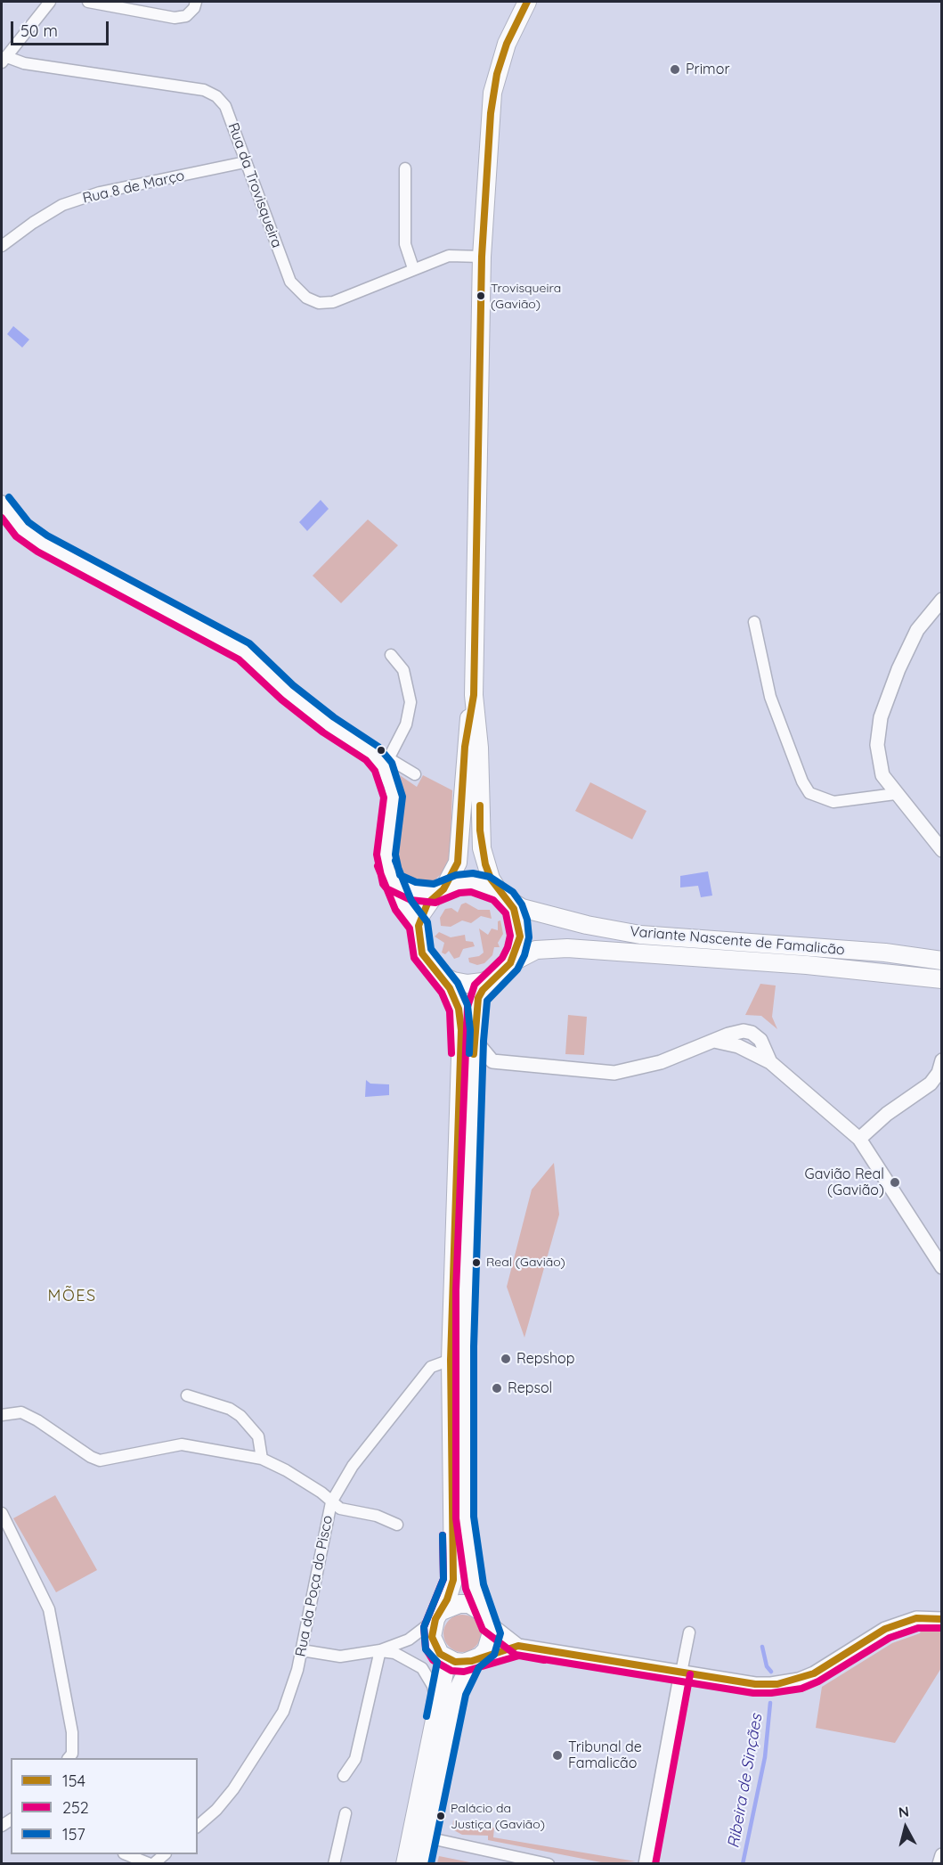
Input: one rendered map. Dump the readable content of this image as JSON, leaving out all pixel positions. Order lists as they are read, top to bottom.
{
  "streets": {
    "main road": ["Variante Nascente de Famalicão"],
    "street": ["Rua da Trovisqueira", "Rua 8 de Março", "Rua da Poça do Pisco"]
  },
  "crossings": [
    ["Rua da Trovisqueira", "Rua 8 de Março"]
  ],
  "districts": ["MÕES"],
  "water": ["Ribeira de Sinçães"],
  "places": [
    "Primor",
    "Trovisqueira (Gavião)",
    "Gavião Real (Gavião)",
    "Real (Gavião)",
    "Repshop",
    "Repsol",
    "Tribunal de Famalicão",
    "Palácio da Justiça (Gavião)"
  ],
  "lines": ["transit line 154", "transit line 157", "transit line 252"],
  "legend": ["154", "252", "157"],
  "scale_bar": "50 m",
  "north": "top"
}
